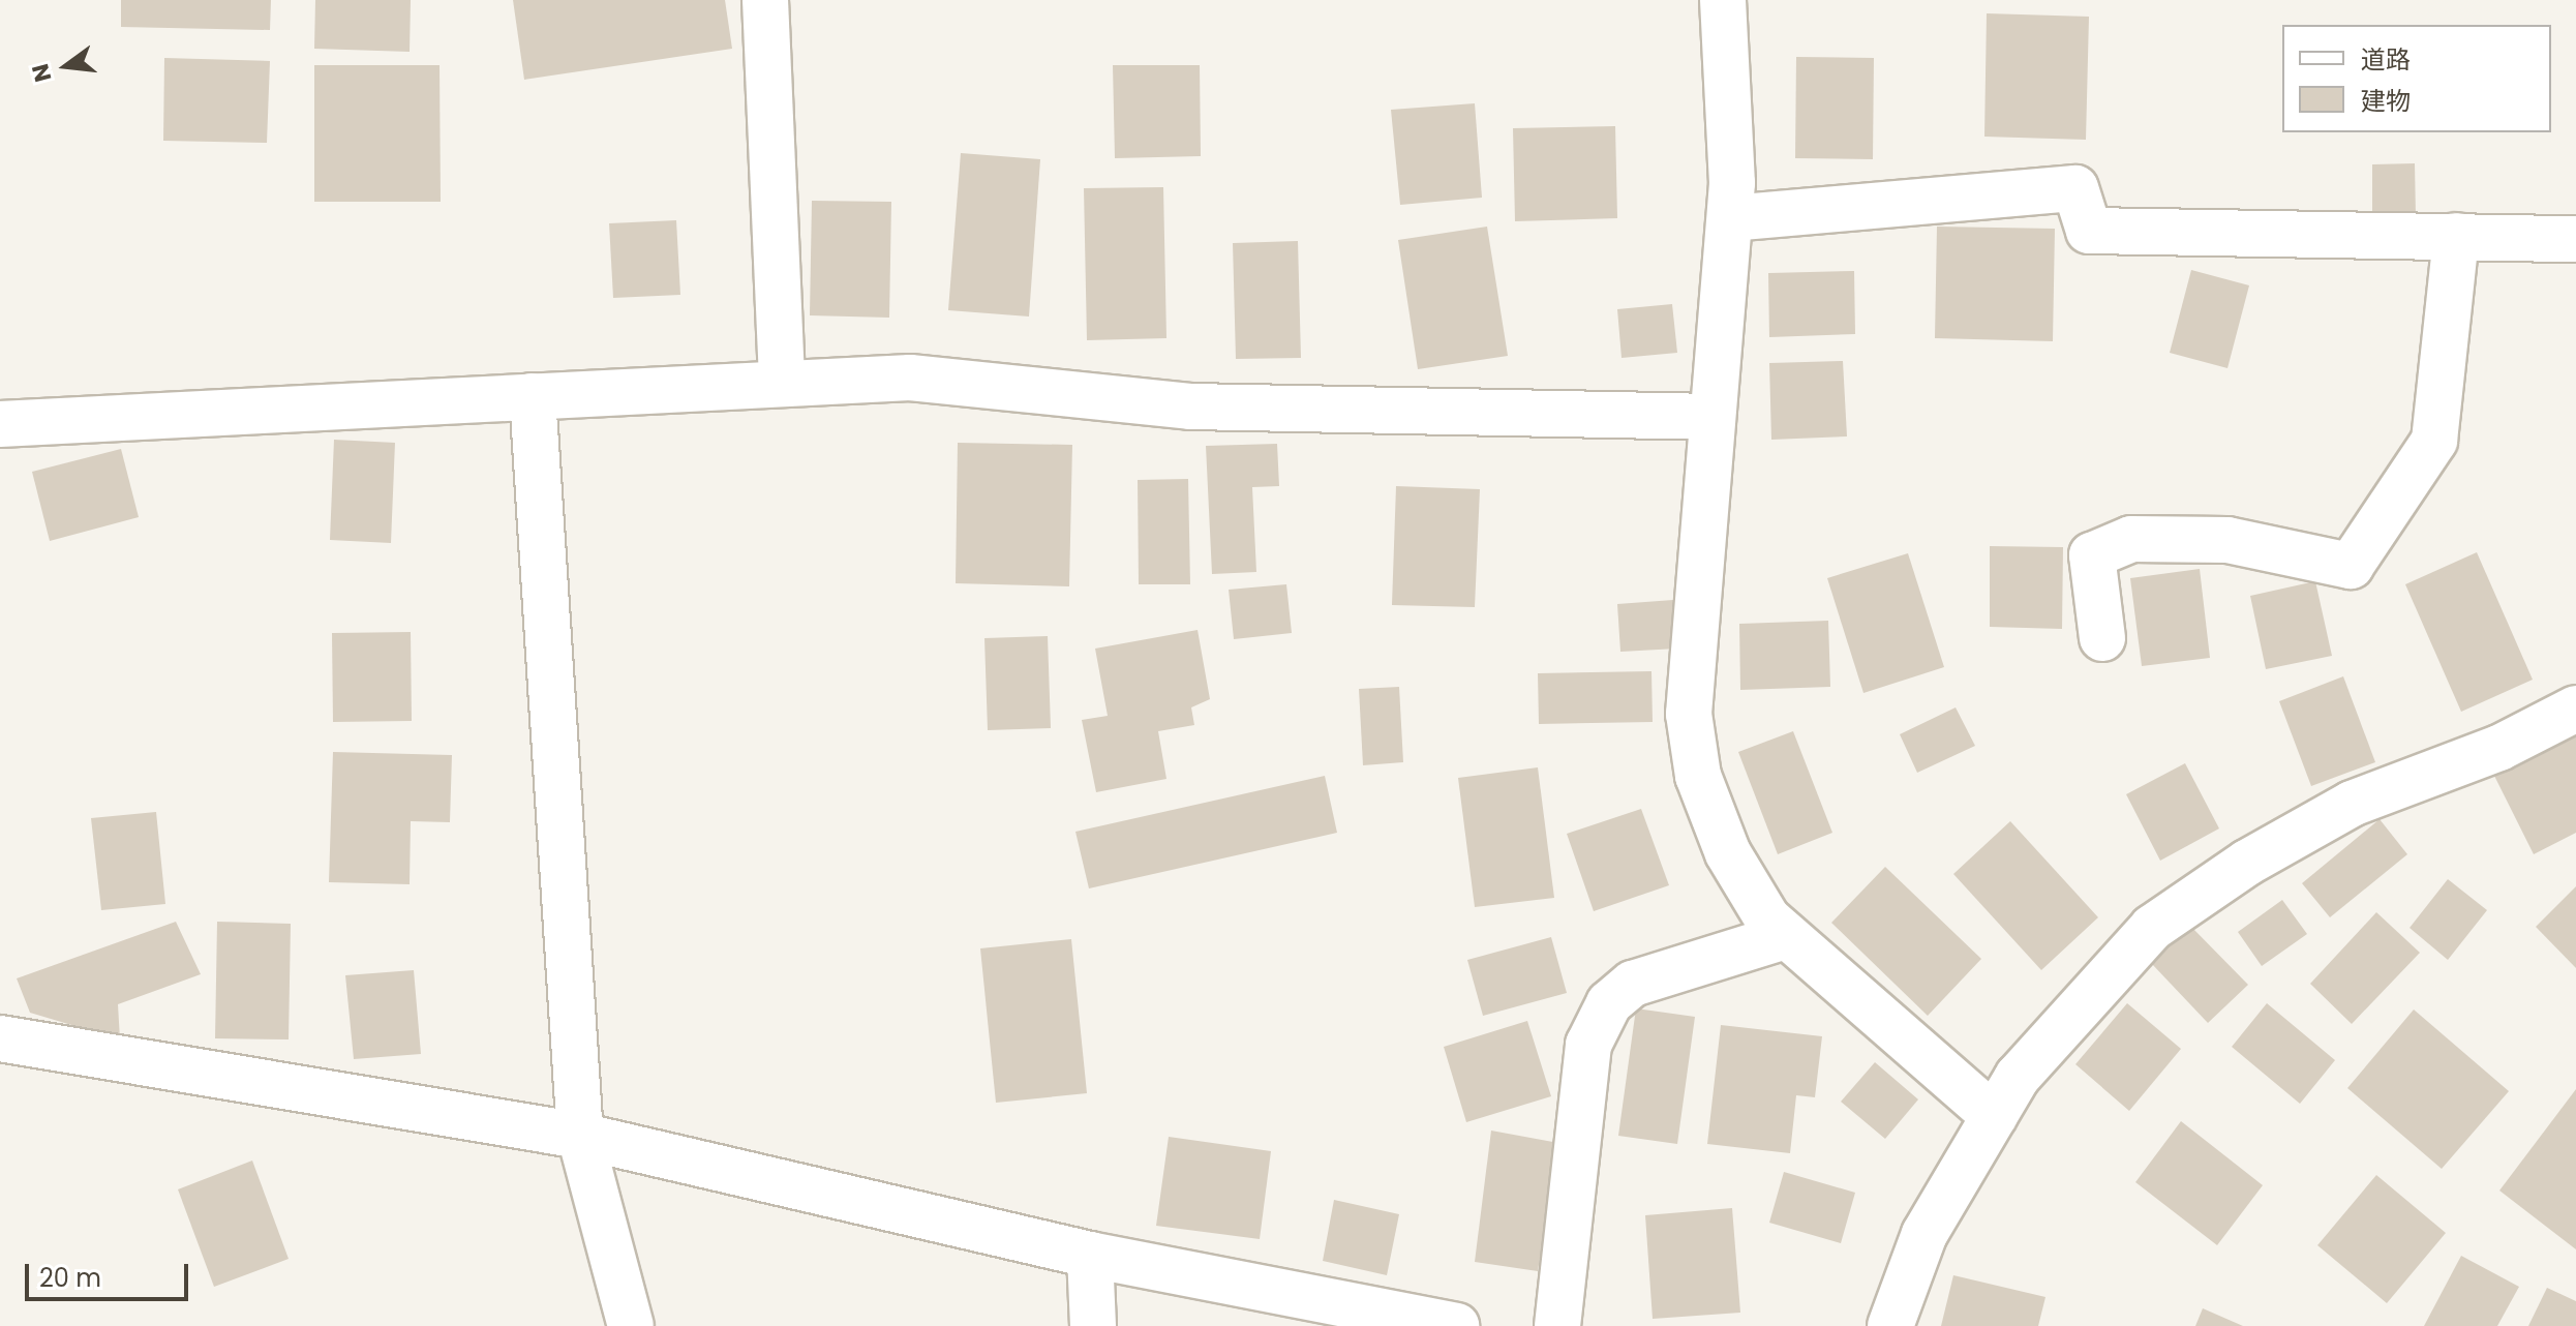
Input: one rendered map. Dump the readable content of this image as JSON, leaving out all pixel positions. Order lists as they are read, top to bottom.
{
  "legend": ["道路", "建物"],
  "scale_bar": "20 m",
  "north": "left"
}
